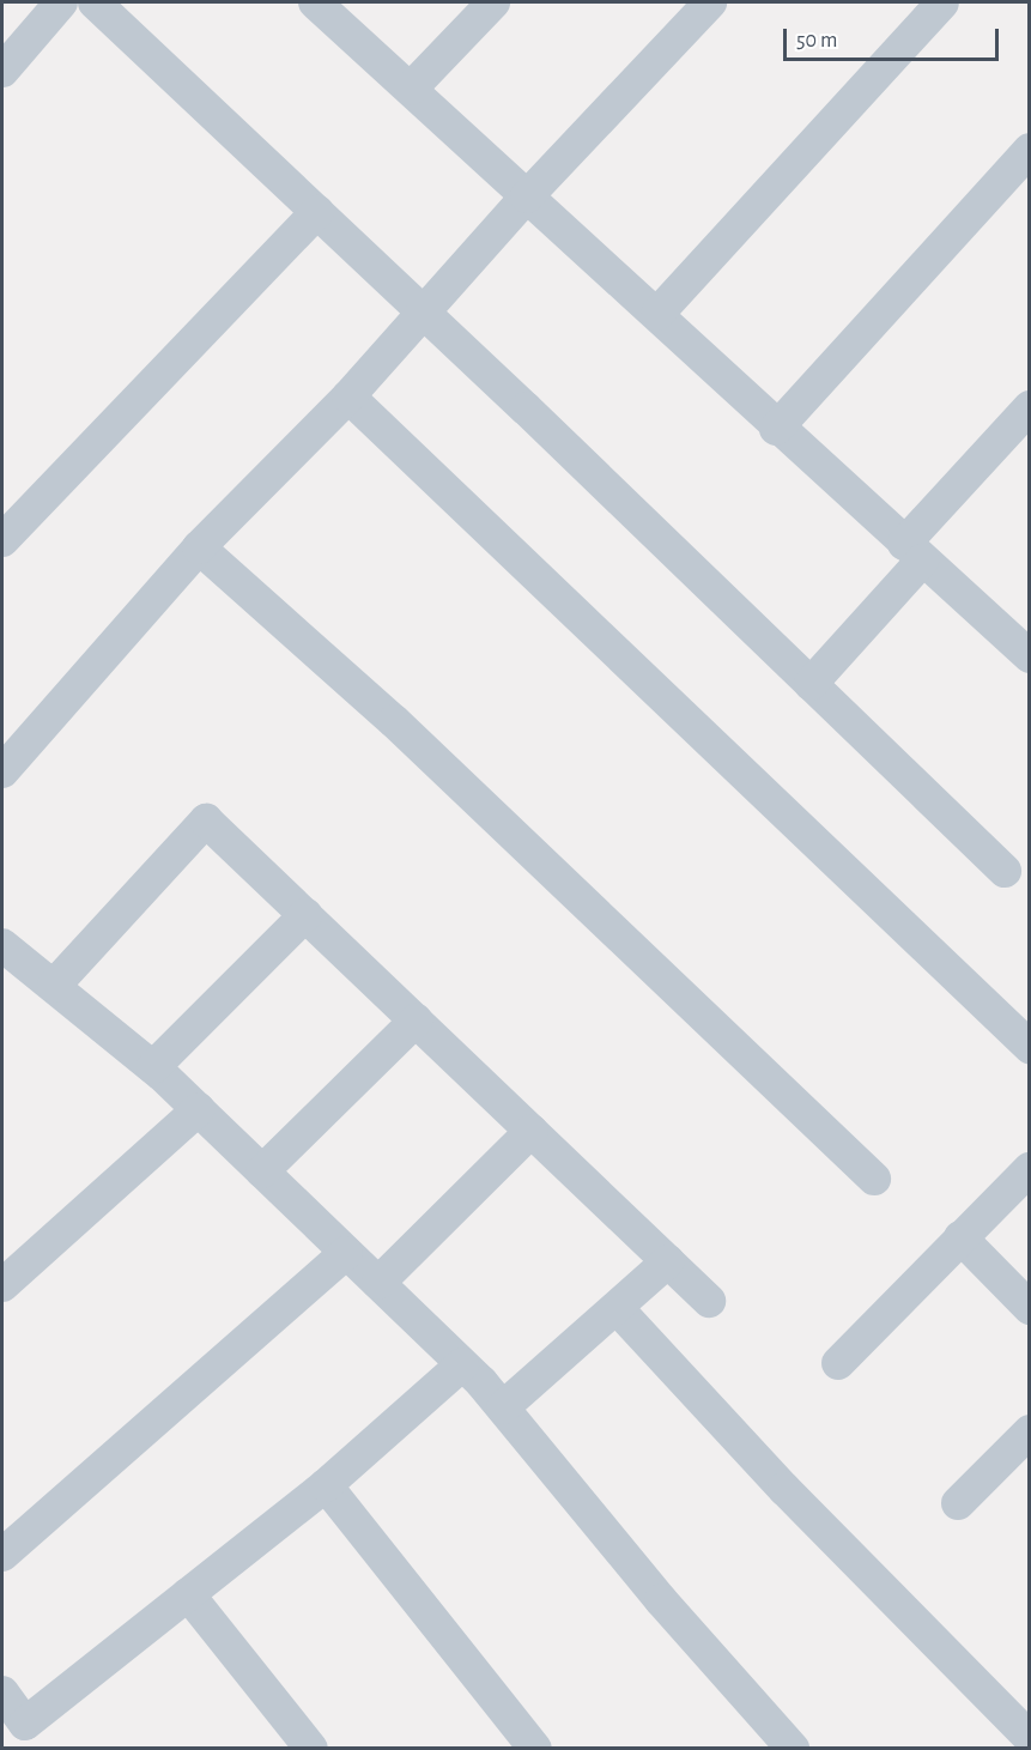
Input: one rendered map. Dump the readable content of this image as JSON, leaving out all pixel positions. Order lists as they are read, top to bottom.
{
  "scale_bar": "50 m"
}
